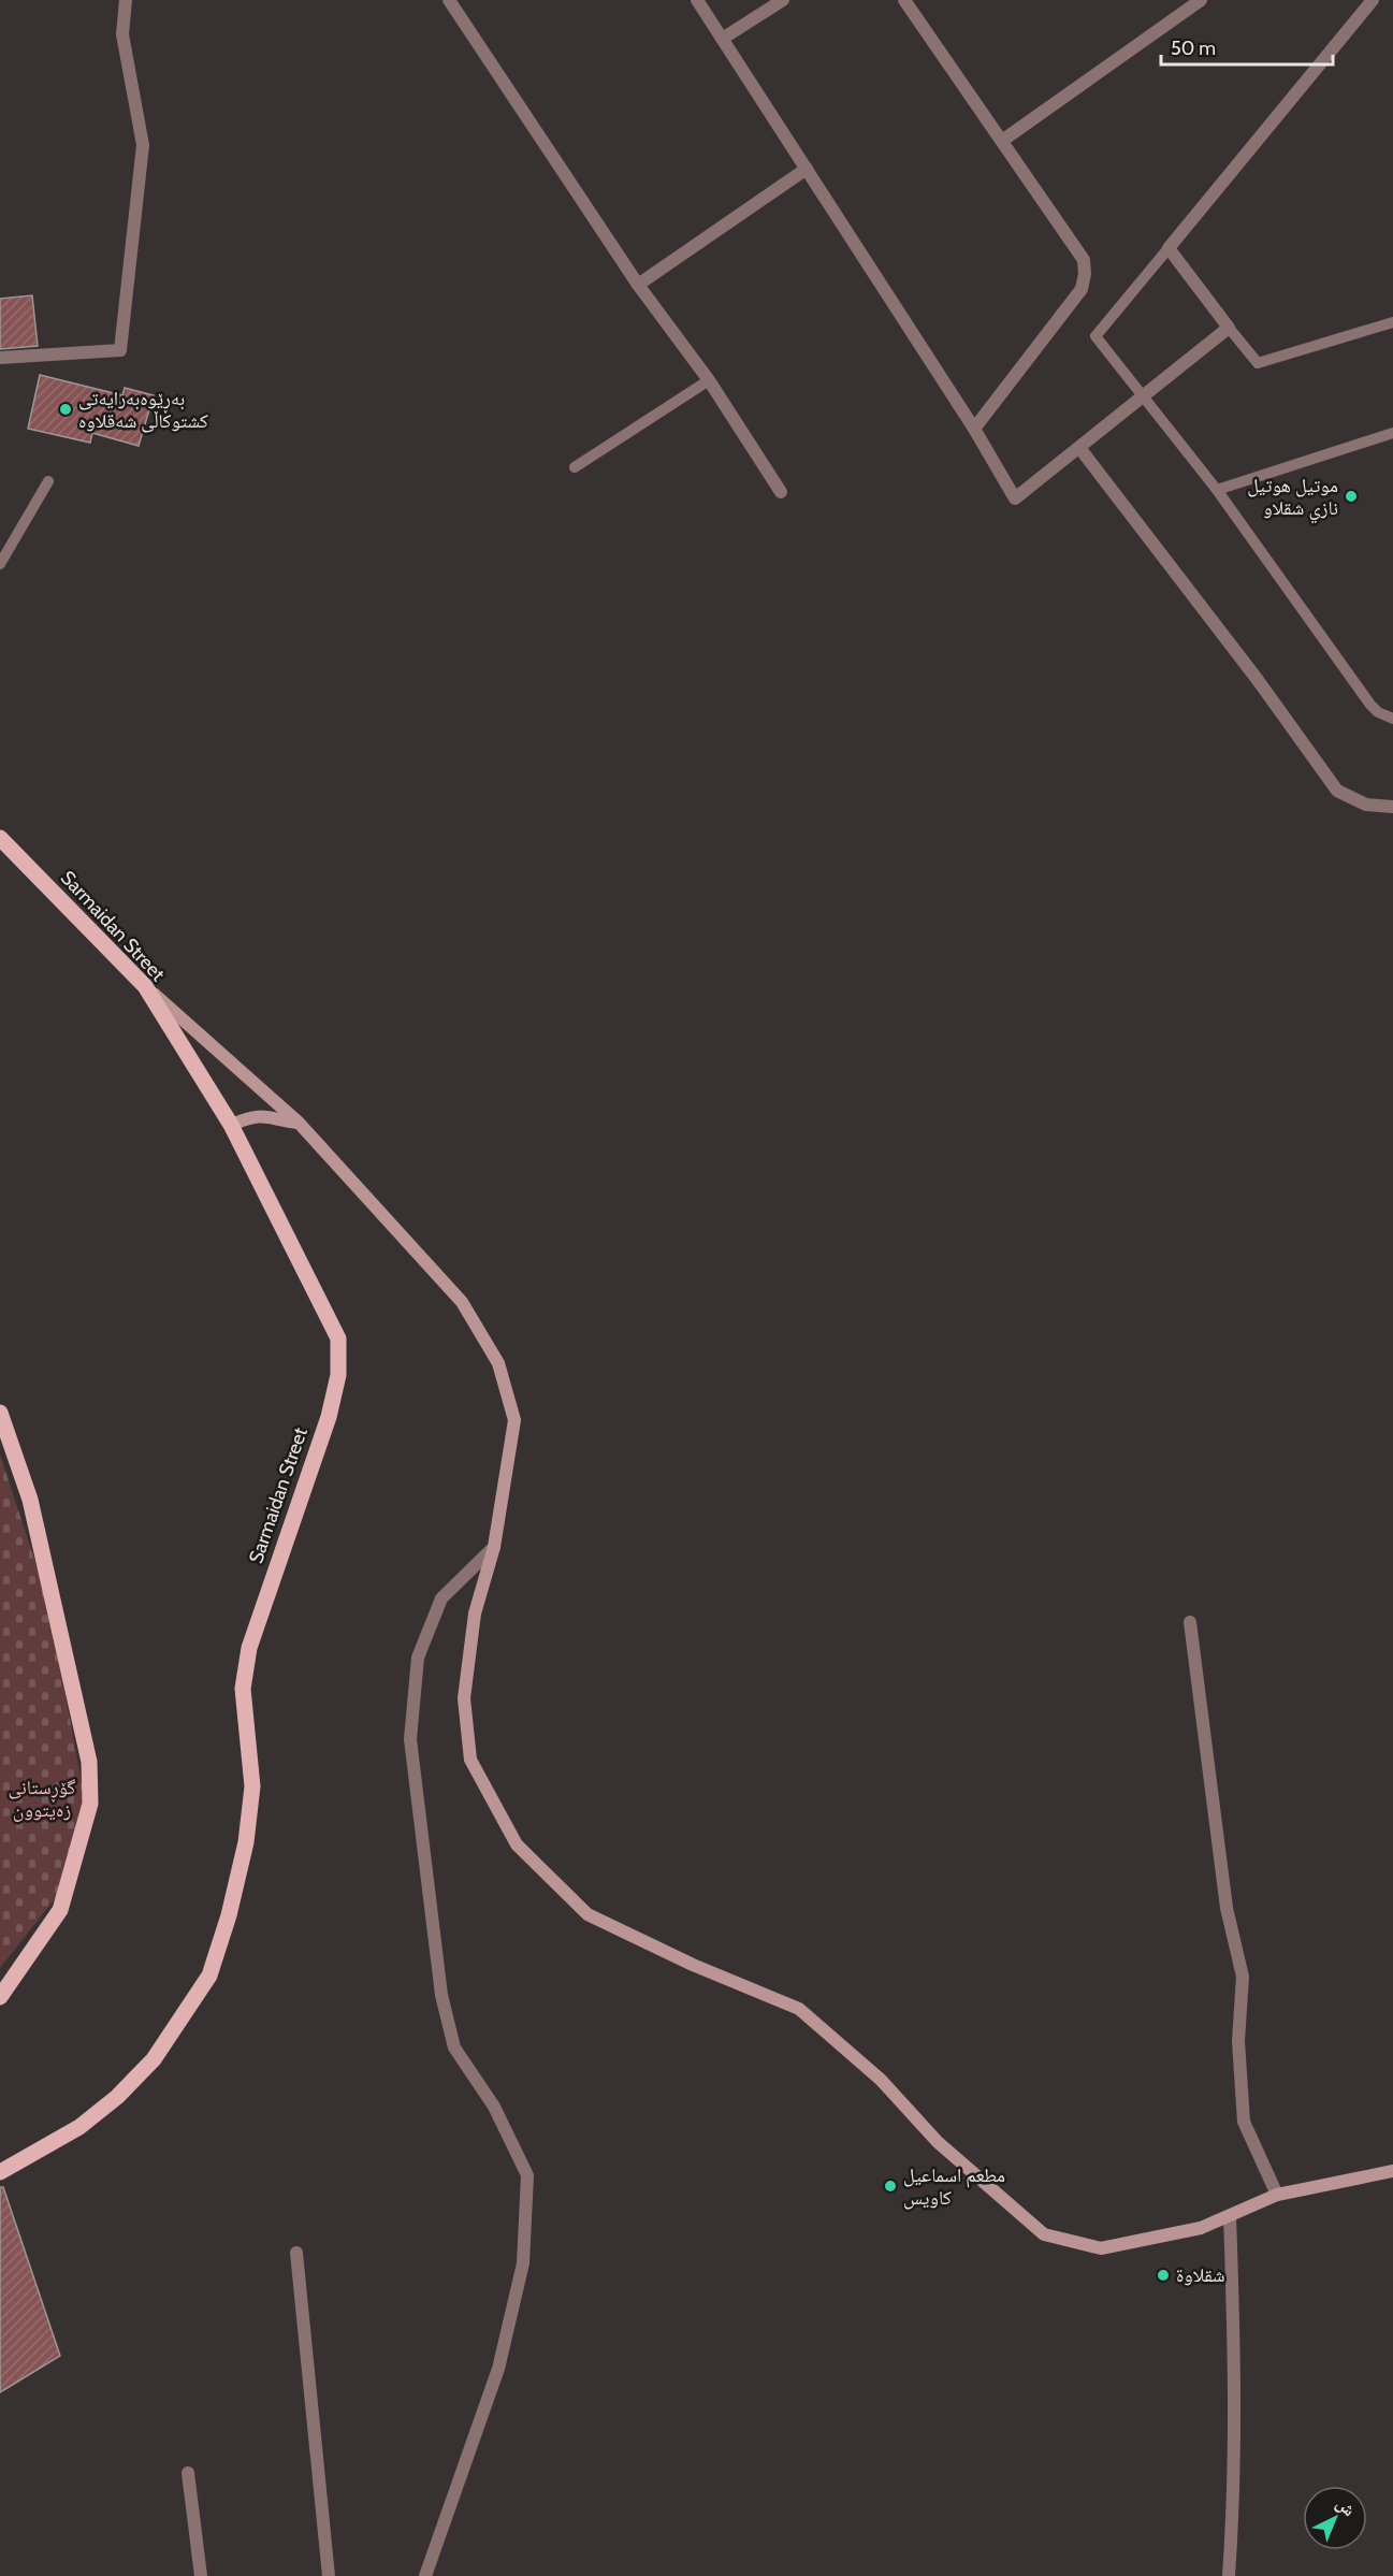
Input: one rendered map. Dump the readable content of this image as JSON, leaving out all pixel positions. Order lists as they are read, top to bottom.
{
  "streets": {
    "main road": ["Sarmaidan Street"]
  },
  "parks": ["گۆڕستانی زەیتوون"],
  "places": [
    "بەڕێوەبەرایەتی کشتوکاڵی شەقلاوە",
    "موتيل هوتيل نازي شقلاو",
    "مطعم اسماعیل کاویس",
    "شقلاوة"
  ],
  "scale_bar": "50 m",
  "north": "top right"
}
